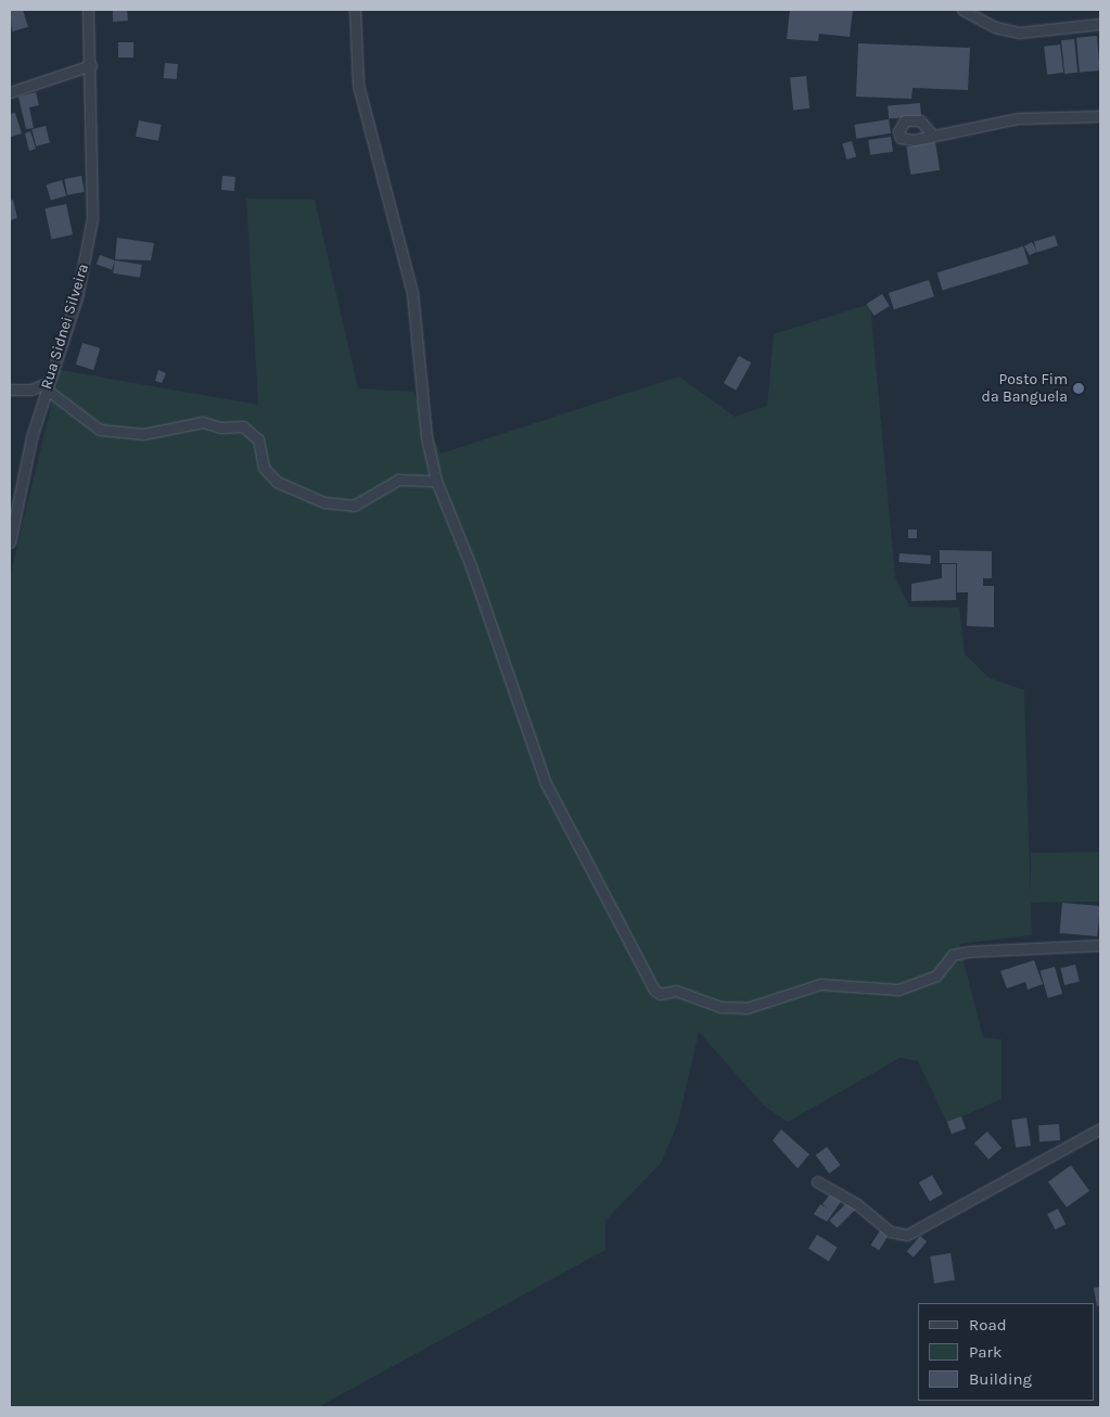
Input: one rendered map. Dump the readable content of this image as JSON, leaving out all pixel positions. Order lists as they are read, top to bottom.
{
  "streets": {
    "street": ["Rua Sidnei Silveira"]
  },
  "places": ["Posto Fim da Banguela"],
  "legend": ["Road", "Park", "Building"]
}
